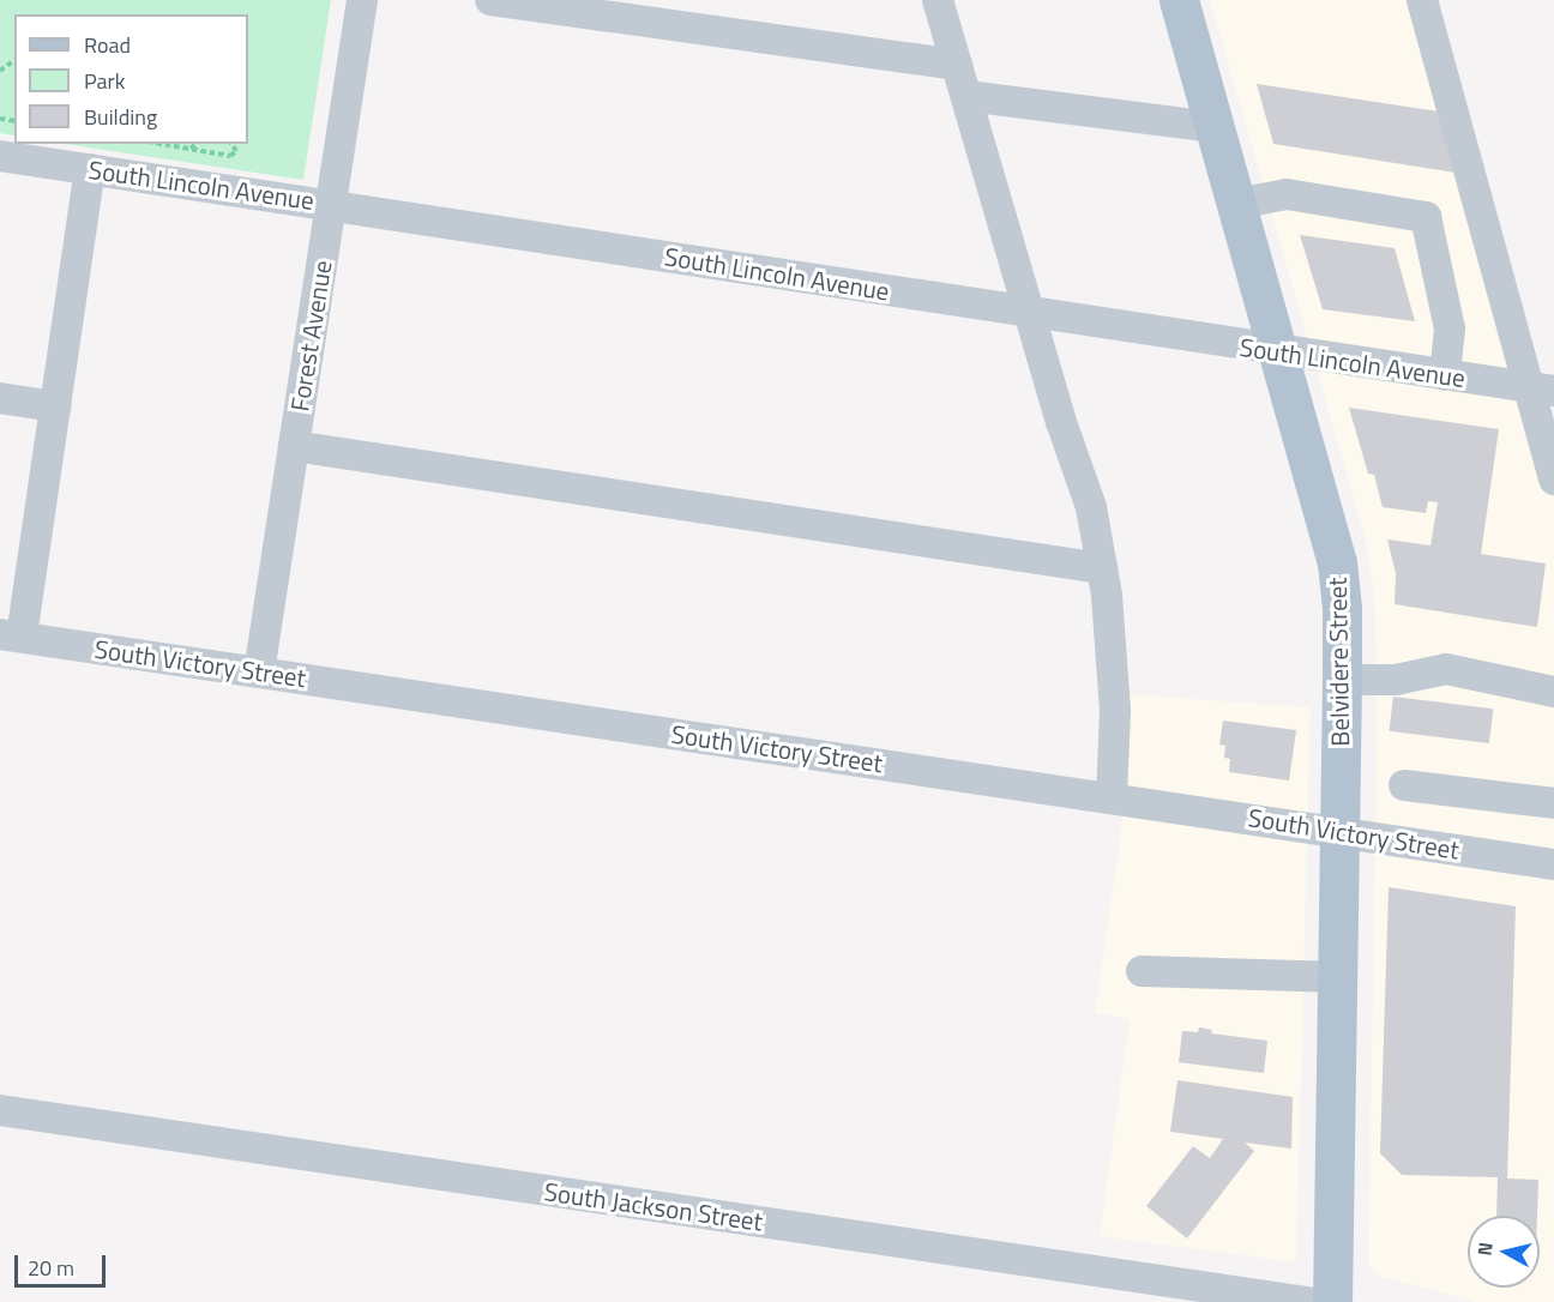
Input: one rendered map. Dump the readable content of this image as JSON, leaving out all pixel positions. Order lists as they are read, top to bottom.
{
  "streets": {
    "main road": ["Belvidere Street"],
    "street": [
      "South Lincoln Avenue",
      "Forest Avenue",
      "South Victory Street",
      "South Jackson Street"
    ]
  },
  "crossings": [
    ["South Lincoln Avenue", "Forest Avenue"],
    ["South Lincoln Avenue", "Belvidere Street"],
    ["Forest Avenue", "South Victory Street"],
    ["Belvidere Street", "South Victory Street"]
  ],
  "legend": ["Road", "Park", "Building"],
  "scale_bar": "20 m",
  "north": "left"
}
